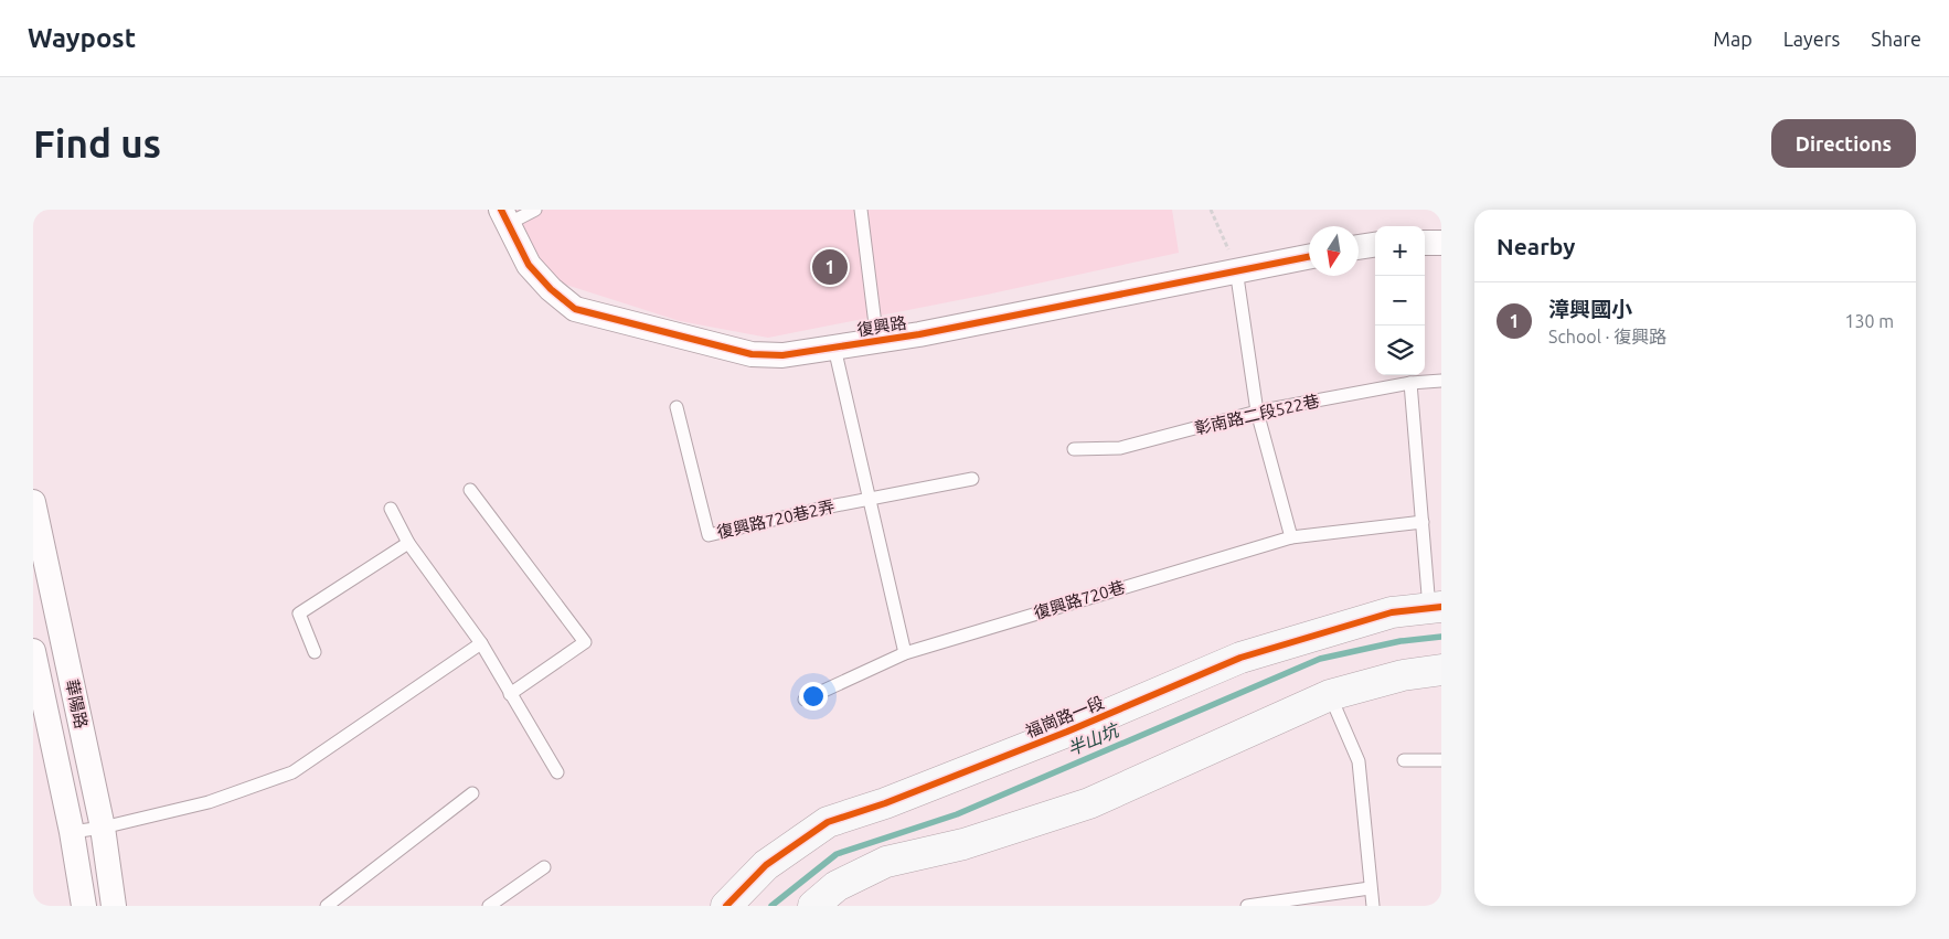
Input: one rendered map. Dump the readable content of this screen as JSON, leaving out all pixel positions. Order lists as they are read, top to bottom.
{
  "streets": {
    "street": ["復興路", "華陽路", "福崗路一段"],
    "lane": ["彰南路二段522巷", "復興路720巷2弄", "復興路720巷"]
  },
  "water": ["半山坑"],
  "north": "bottom",
  "page": {
    "header": "Waypost",
    "nav": ["Map", "Layers", "Share"],
    "buttons": "Directions",
    "title": "Find us",
    "heading": "Nearby",
    "map_buttons": ["+", "−"],
    "pins": "1",
    "list": [
      {
        "mark": "1",
        "name": "漳興國小",
        "note": "School · 復興路",
        "value": "130 m"
      }
    ]
  }
}
